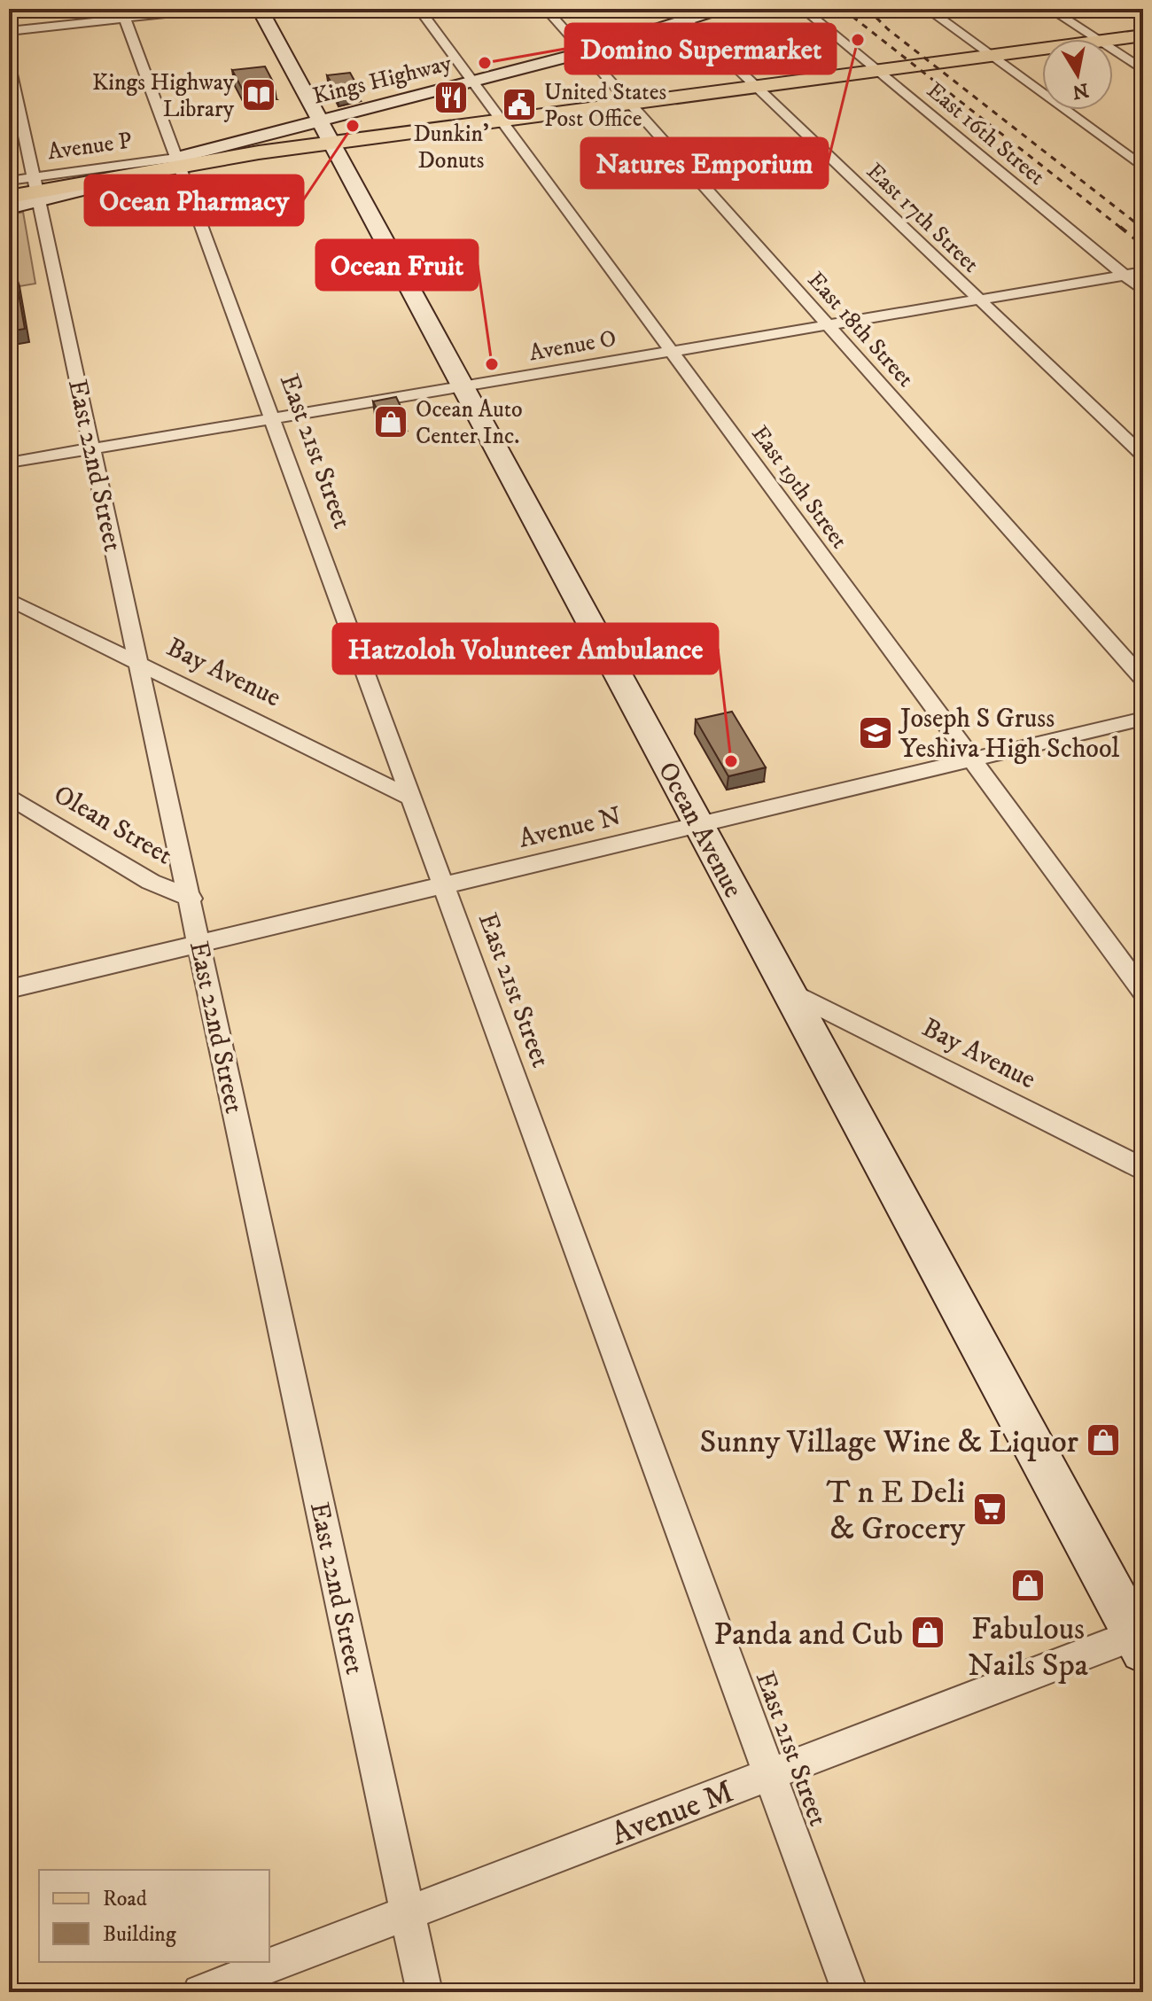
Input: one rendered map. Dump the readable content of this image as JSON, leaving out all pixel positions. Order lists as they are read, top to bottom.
{
  "streets": {
    "main road": ["Kings Highway", "Avenue P", "Ocean Avenue"],
    "street": [
      "East 16th Street",
      "East 17th Street",
      "East 18th Street",
      "Avenue O",
      "East 21st Street",
      "East 22nd Street",
      "East 19th Street",
      "Bay Avenue",
      "Olean Street",
      "Avenue N",
      "Avenue M"
    ]
  },
  "crossings": [
    ["Kings Highway", "East 17th Street"],
    ["Kings Highway", "East 18th Street"],
    ["Kings Highway", "East 19th Street"],
    ["Kings Highway", "Ocean Avenue"],
    ["East 16th Street", "Avenue P"],
    ["East 16th Street", "Avenue O"],
    ["Avenue P", "East 17th Street"],
    ["Avenue P", "East 18th Street"],
    ["Avenue P", "East 21st Street"],
    ["Avenue P", "East 22nd Street"],
    ["Avenue P", "East 19th Street"],
    ["Avenue P", "Ocean Avenue"],
    ["East 17th Street", "Avenue O"],
    ["East 18th Street", "Avenue O"],
    ["Avenue O", "East 21st Street"],
    ["Avenue O", "East 22nd Street"],
    ["Avenue O", "East 19th Street"],
    ["Avenue O", "Ocean Avenue"],
    ["East 21st Street", "Bay Avenue"],
    ["East 21st Street", "Avenue N"],
    ["East 21st Street", "Avenue M"],
    ["East 22nd Street", "Bay Avenue"],
    ["East 22nd Street", "Olean Street"],
    ["East 22nd Street", "Avenue N"],
    ["East 22nd Street", "Avenue M"],
    ["East 19th Street", "Avenue N"],
    ["Bay Avenue", "Ocean Avenue"],
    ["Avenue N", "Ocean Avenue"],
    ["Ocean Avenue", "Avenue M"]
  ],
  "places": {
    "other": [
      "Natures Emporium",
      "Domino Supermarket",
      "Ocean Pharmacy",
      "Ocean Fruit",
      "Hatzoloh Volunteer Ambulance"
    ],
    "library": ["Kings Highway Library"],
    "restaurant": ["Dunkin' Donuts"],
    "public building": ["United States Post Office"],
    "shop": [
      "Ocean Auto Center Inc.",
      "Sunny Village Wine & Liquor",
      "Fabulous Nails Spa",
      "Panda and Cub"
    ],
    "school or university": ["Joseph S Gruss Yeshiva High School"],
    "supermarket": ["T n E Deli & Grocery"]
  },
  "legend": ["Road", "Building"],
  "north": "bottom"
}
